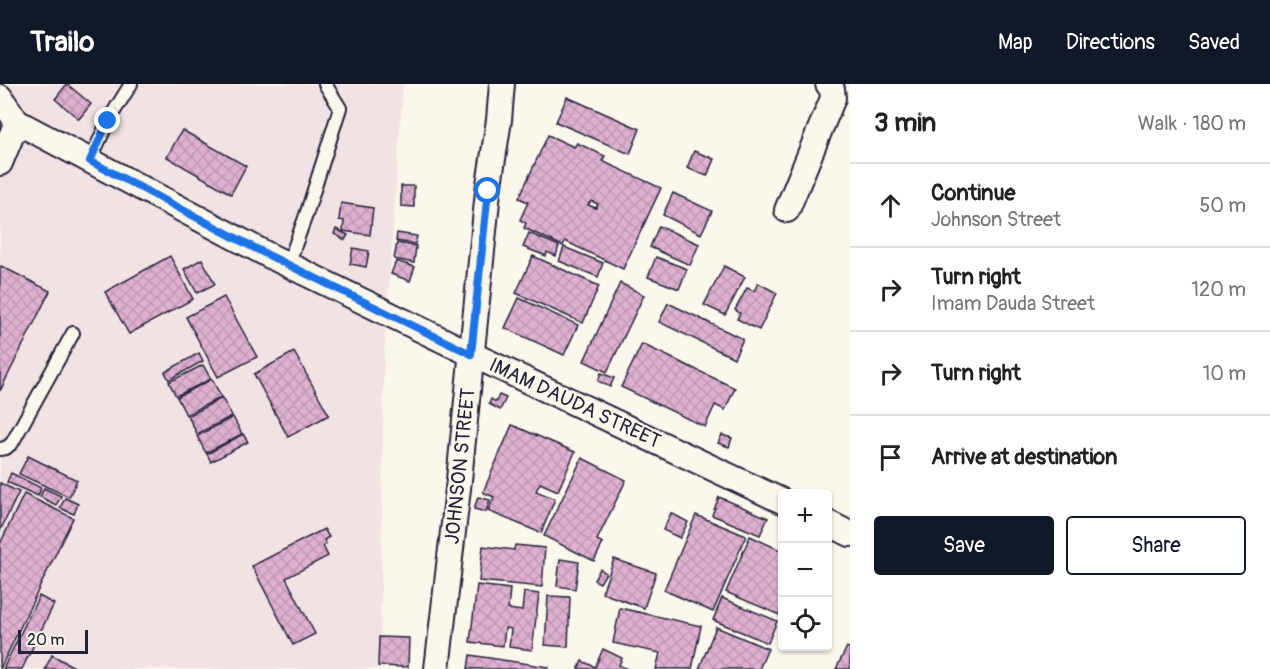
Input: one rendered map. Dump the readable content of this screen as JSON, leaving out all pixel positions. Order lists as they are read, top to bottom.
{
  "streets": {
    "street": ["IMAM DAUDA STREET", "JOHNSON STREET"]
  },
  "crossings": [
    ["IMAM DAUDA STREET", "JOHNSON STREET"]
  ],
  "scale_bar": "20 m",
  "page": {
    "header": "Trailo",
    "nav": ["Map", "Directions", "Saved"],
    "heading": ["3 min", "Walk · 180 m"],
    "list": [
      ["Continue", "Johnson Street", "50 m"],
      ["Turn right", "Imam Dauda Street", "120 m"],
      ["Turn right", "10 m"],
      "Arrive at destination"
    ],
    "map_buttons": ["+", "−"],
    "buttons": ["Save", "Share"],
    "scale": "20 m"
  }
}
